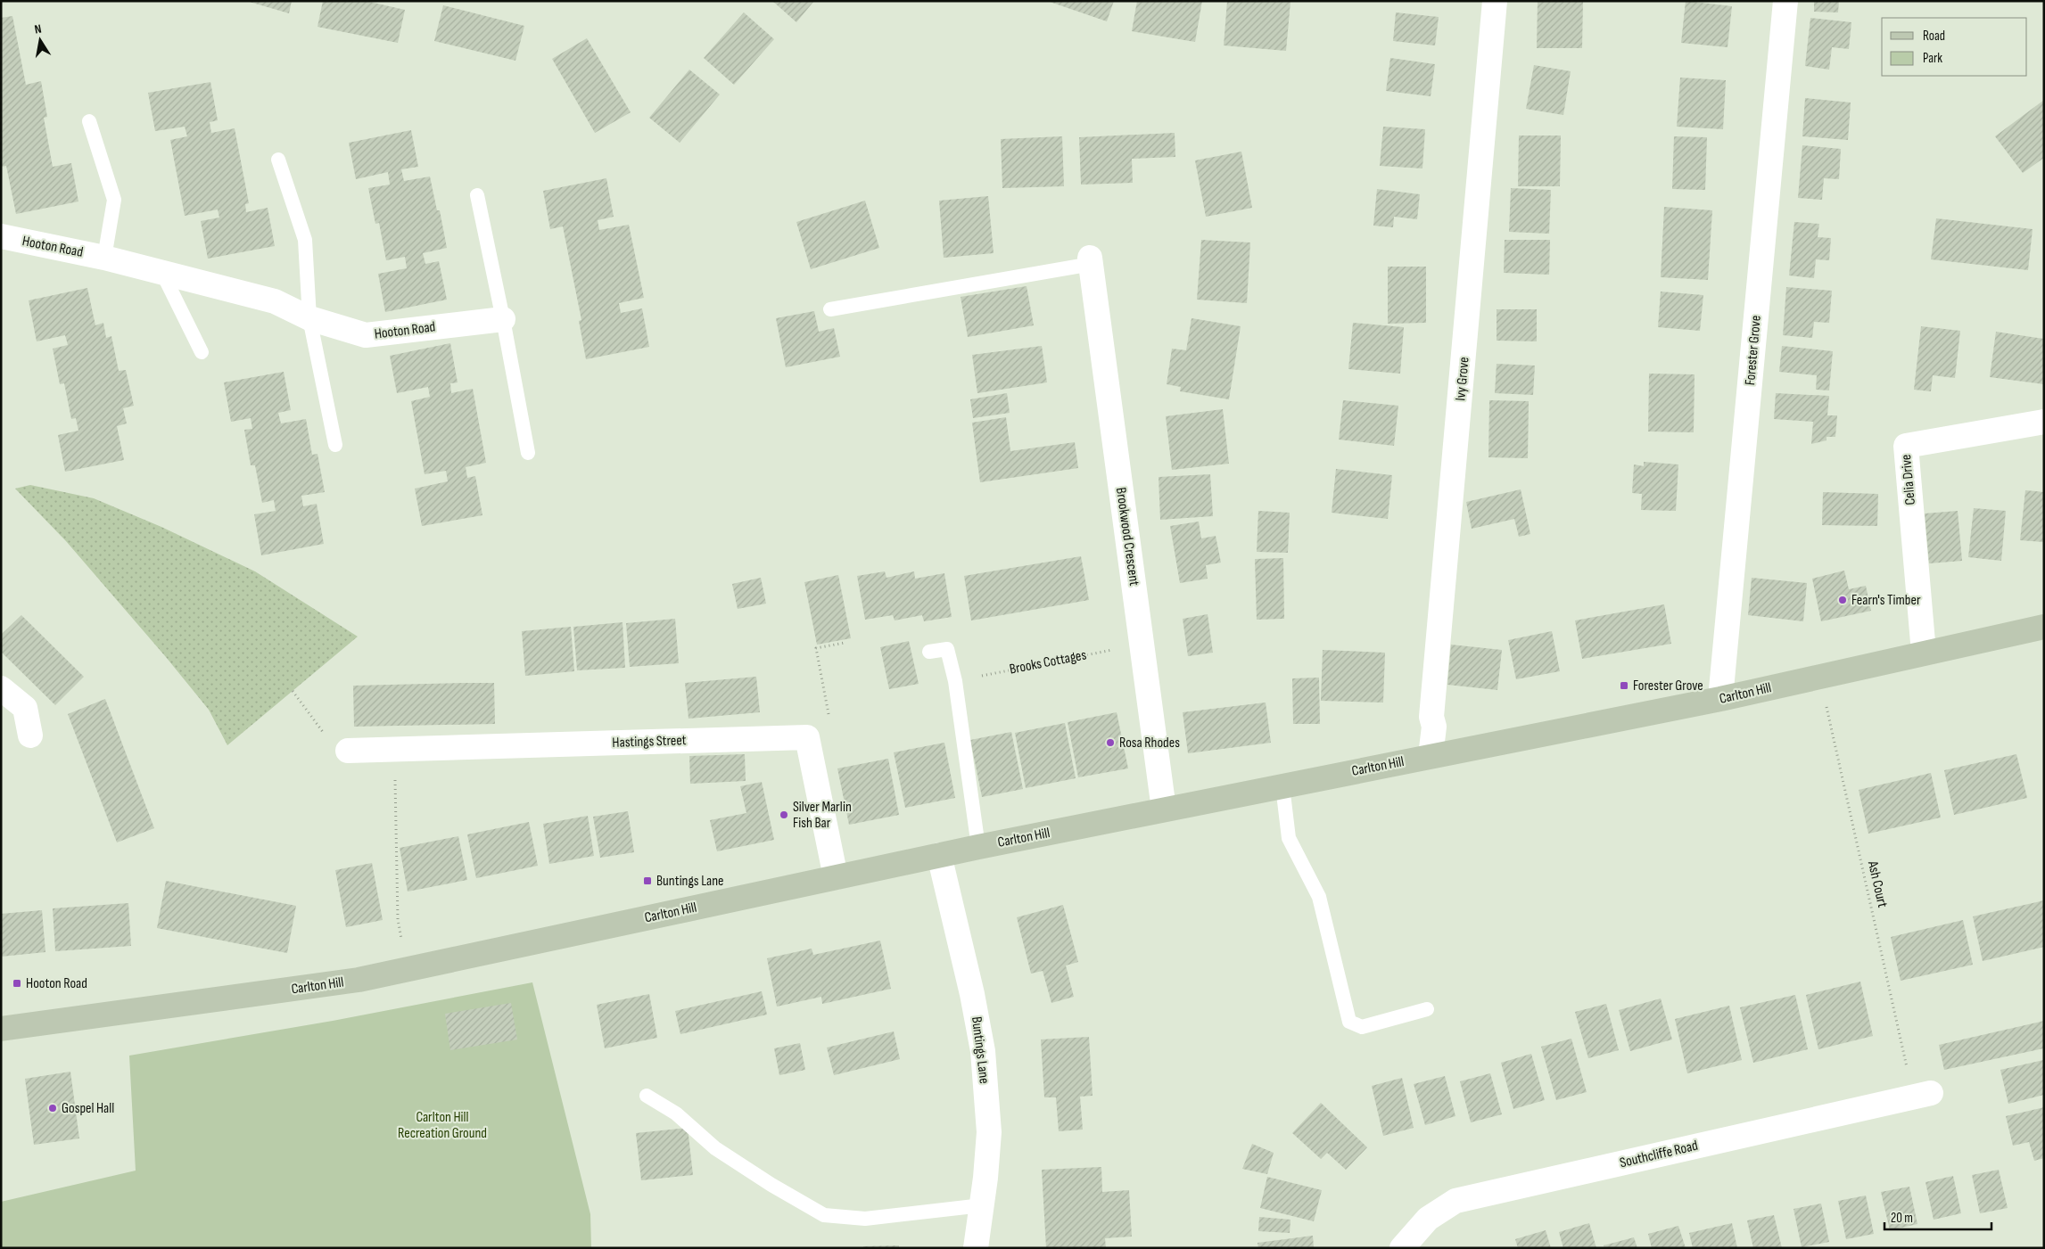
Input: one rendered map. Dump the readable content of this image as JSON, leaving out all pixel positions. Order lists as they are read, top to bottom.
{
  "streets": {
    "main road": ["Carlton Hill"],
    "street": [
      "Hooton Road",
      "Forester Grove",
      "Ivy Grove",
      "Celia Drive",
      "Brookwood Crescent",
      "Hastings Street",
      "Buntings Lane",
      "Southcliffe Road"
    ],
    "path": ["Brooks Cottages", "Ash Court"]
  },
  "crossings": [
    ["Forester Grove", "Carlton Hill"],
    ["Ivy Grove", "Carlton Hill"],
    ["Celia Drive", "Carlton Hill"],
    ["Brookwood Crescent", "Brooks Cottages"],
    ["Brookwood Crescent", "Carlton Hill"],
    ["Carlton Hill", "Hastings Street"],
    ["Carlton Hill", "Ash Court"],
    ["Carlton Hill", "Buntings Lane"],
    ["Ash Court", "Southcliffe Road"]
  ],
  "parks": ["Carlton Hill Recreation Ground"],
  "places": {
    "other": [
      "Fearn's Timber",
      "Rosa Rhodes",
      "Silver Marlin Fish Bar",
      "Gospel Hall"
    ],
    "transit": ["Forester Grove", "Buntings Lane", "Hooton Road"]
  },
  "legend": ["Road", "Park"],
  "scale_bar": "20 m",
  "north": "top"
}
